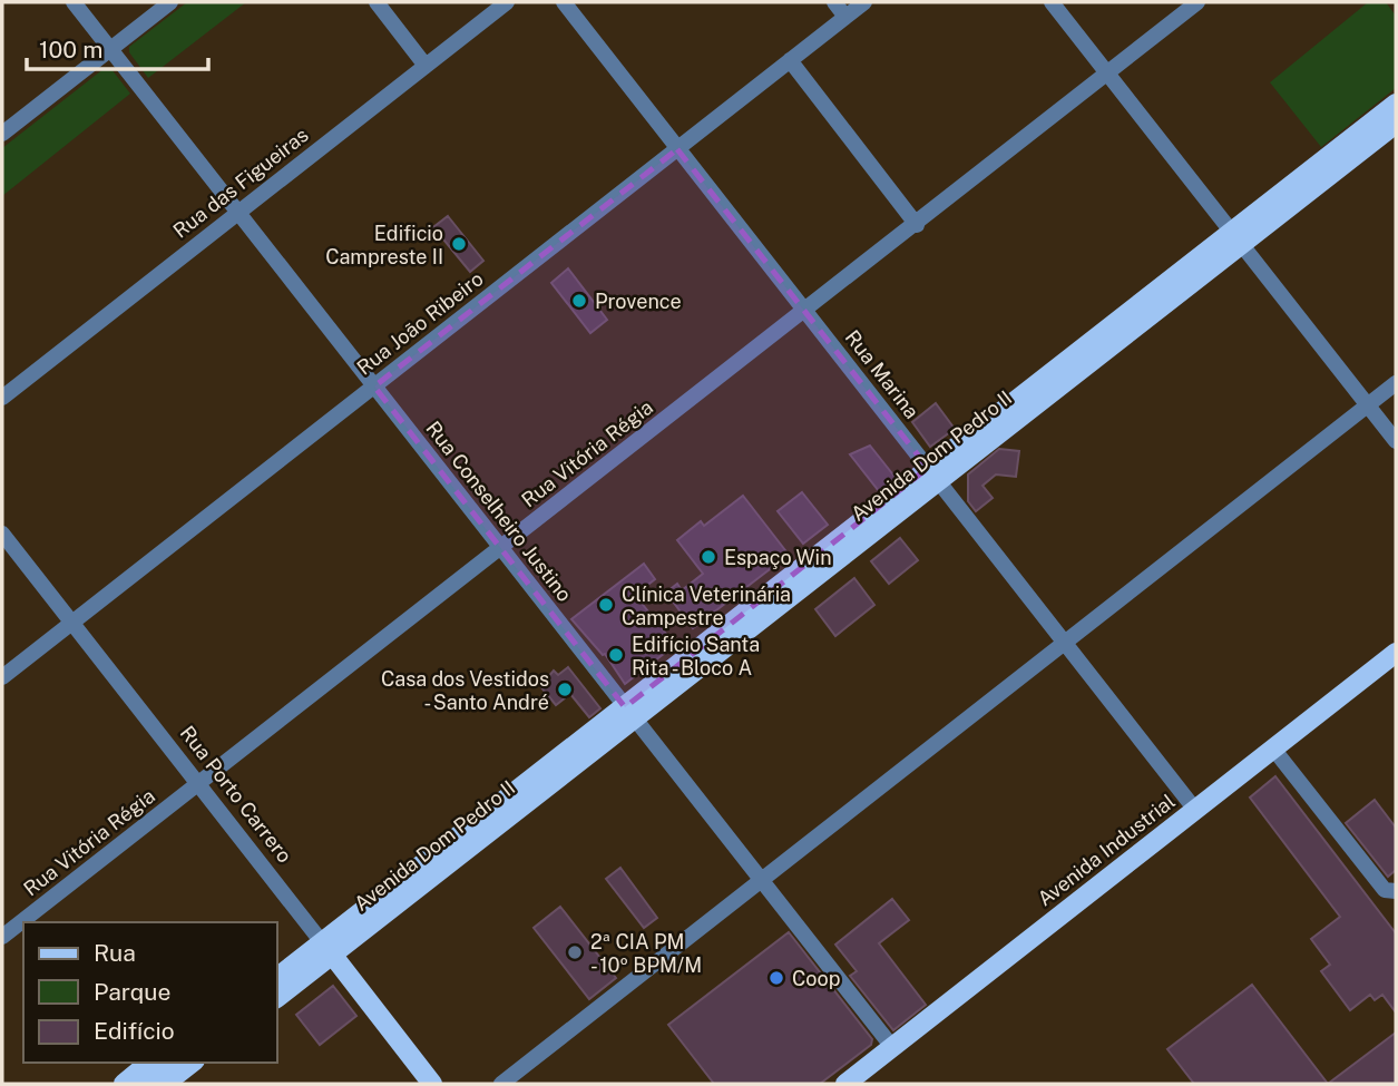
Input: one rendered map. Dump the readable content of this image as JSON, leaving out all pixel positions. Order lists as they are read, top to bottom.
{
  "streets": {
    "main road": ["Avenida Dom Pedro II", "Rua Porto Carrero", "Avenida Industrial"],
    "street": [
      "Rua das Figueiras",
      "Rua João Ribeiro",
      "Rua Marina",
      "Rua Vitória Régia",
      "Rua Conselheiro Justino"
    ]
  },
  "crossings": [
    ["Rua das Figueiras", "Rua Conselheiro Justino"],
    ["Rua João Ribeiro", "Rua Marina"],
    ["Rua João Ribeiro", "Rua Conselheiro Justino"],
    ["Rua João Ribeiro", "Rua Porto Carrero"],
    ["Rua Marina", "Rua Vitória Régia"],
    ["Rua Marina", "Avenida Dom Pedro II"],
    ["Rua Marina", "Avenida Industrial"],
    ["Rua Vitória Régia", "Rua Conselheiro Justino"],
    ["Rua Vitória Régia", "Rua Porto Carrero"],
    ["Avenida Dom Pedro II", "Rua Conselheiro Justino"],
    ["Avenida Dom Pedro II", "Rua Porto Carrero"],
    ["Rua Conselheiro Justino", "Avenida Industrial"]
  ],
  "places": [
    "Edificio Campreste II",
    "Provence",
    "Espaço Win",
    "Clínica Veterinária Campestre",
    "Edifício Santa Rita - Bloco A",
    "Casa dos Vestidos - Santo André",
    "2ª CIA PM - 10º BPM/M",
    "Coop"
  ],
  "legend": ["Rua", "Parque", "Edifício"],
  "scale_bar": "100 m"
}
